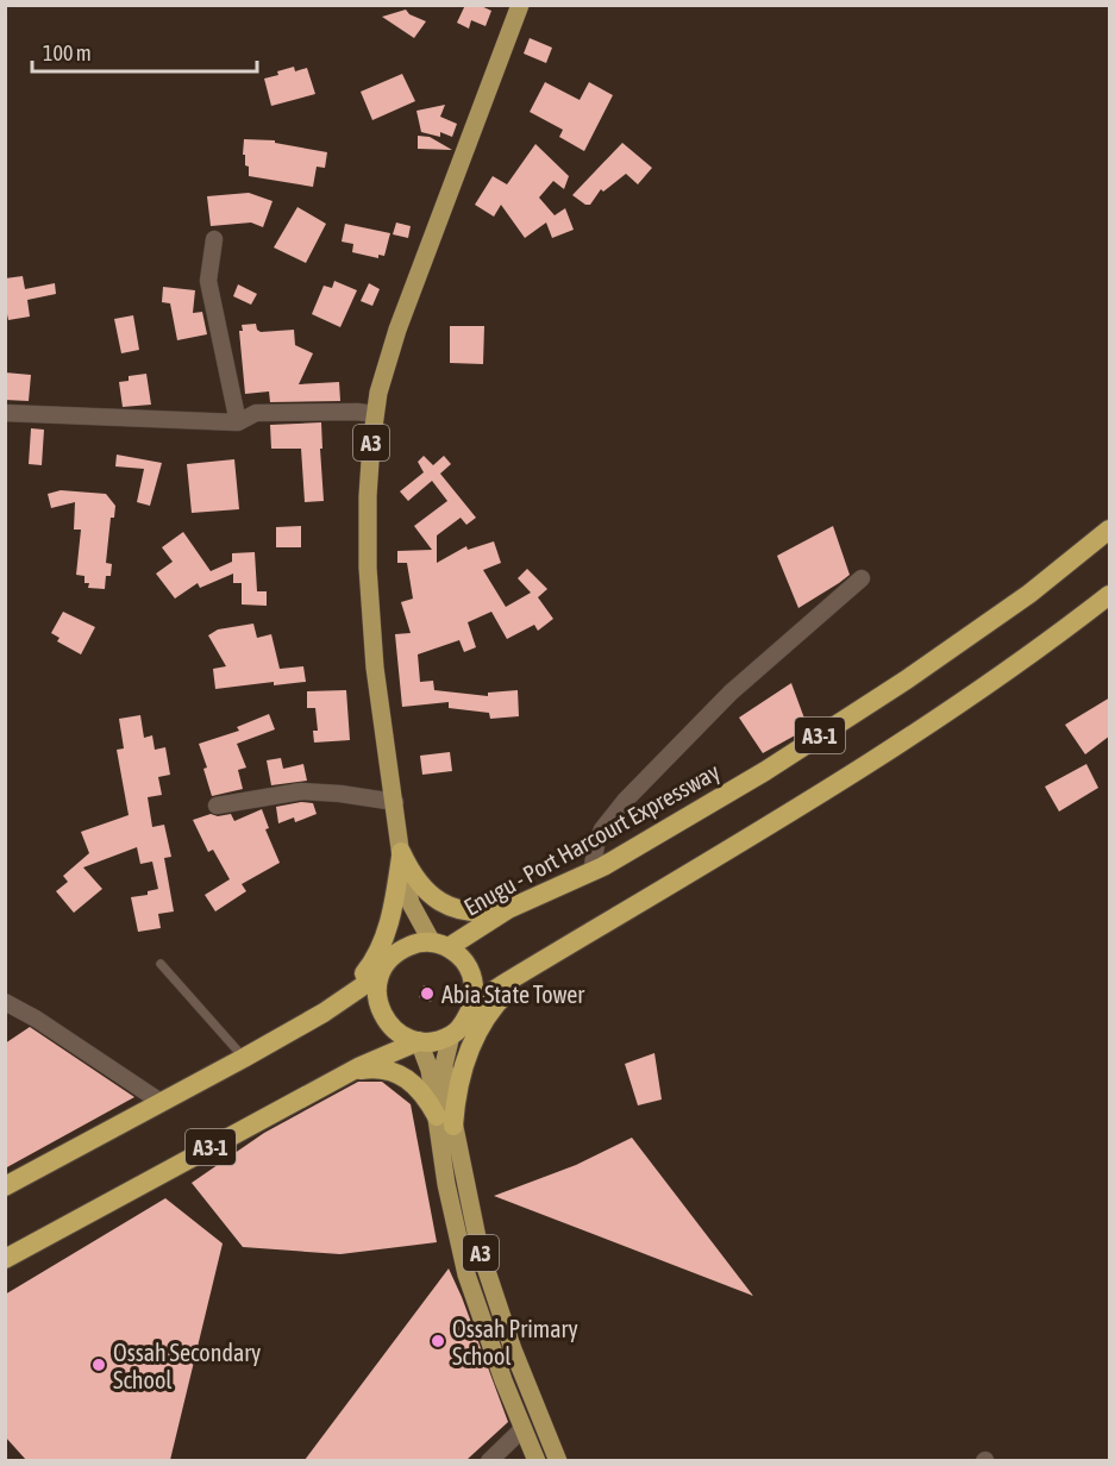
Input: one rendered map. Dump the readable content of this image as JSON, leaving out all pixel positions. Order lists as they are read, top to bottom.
{
  "streets": {
    "highway": ["A3-1", "Enugu - Port Harcourt Expressway"],
    "main road": ["A3"]
  },
  "crossings": [
    ["A3", "A3-1"],
    ["A3", "Enugu - Port Harcourt Expressway"],
    ["A3-1", "Enugu - Port Harcourt Expressway"]
  ],
  "places": ["Abia State Tower", "Ossah Primary School", "Ossah Secondary School"],
  "scale_bar": "100 m"
}
